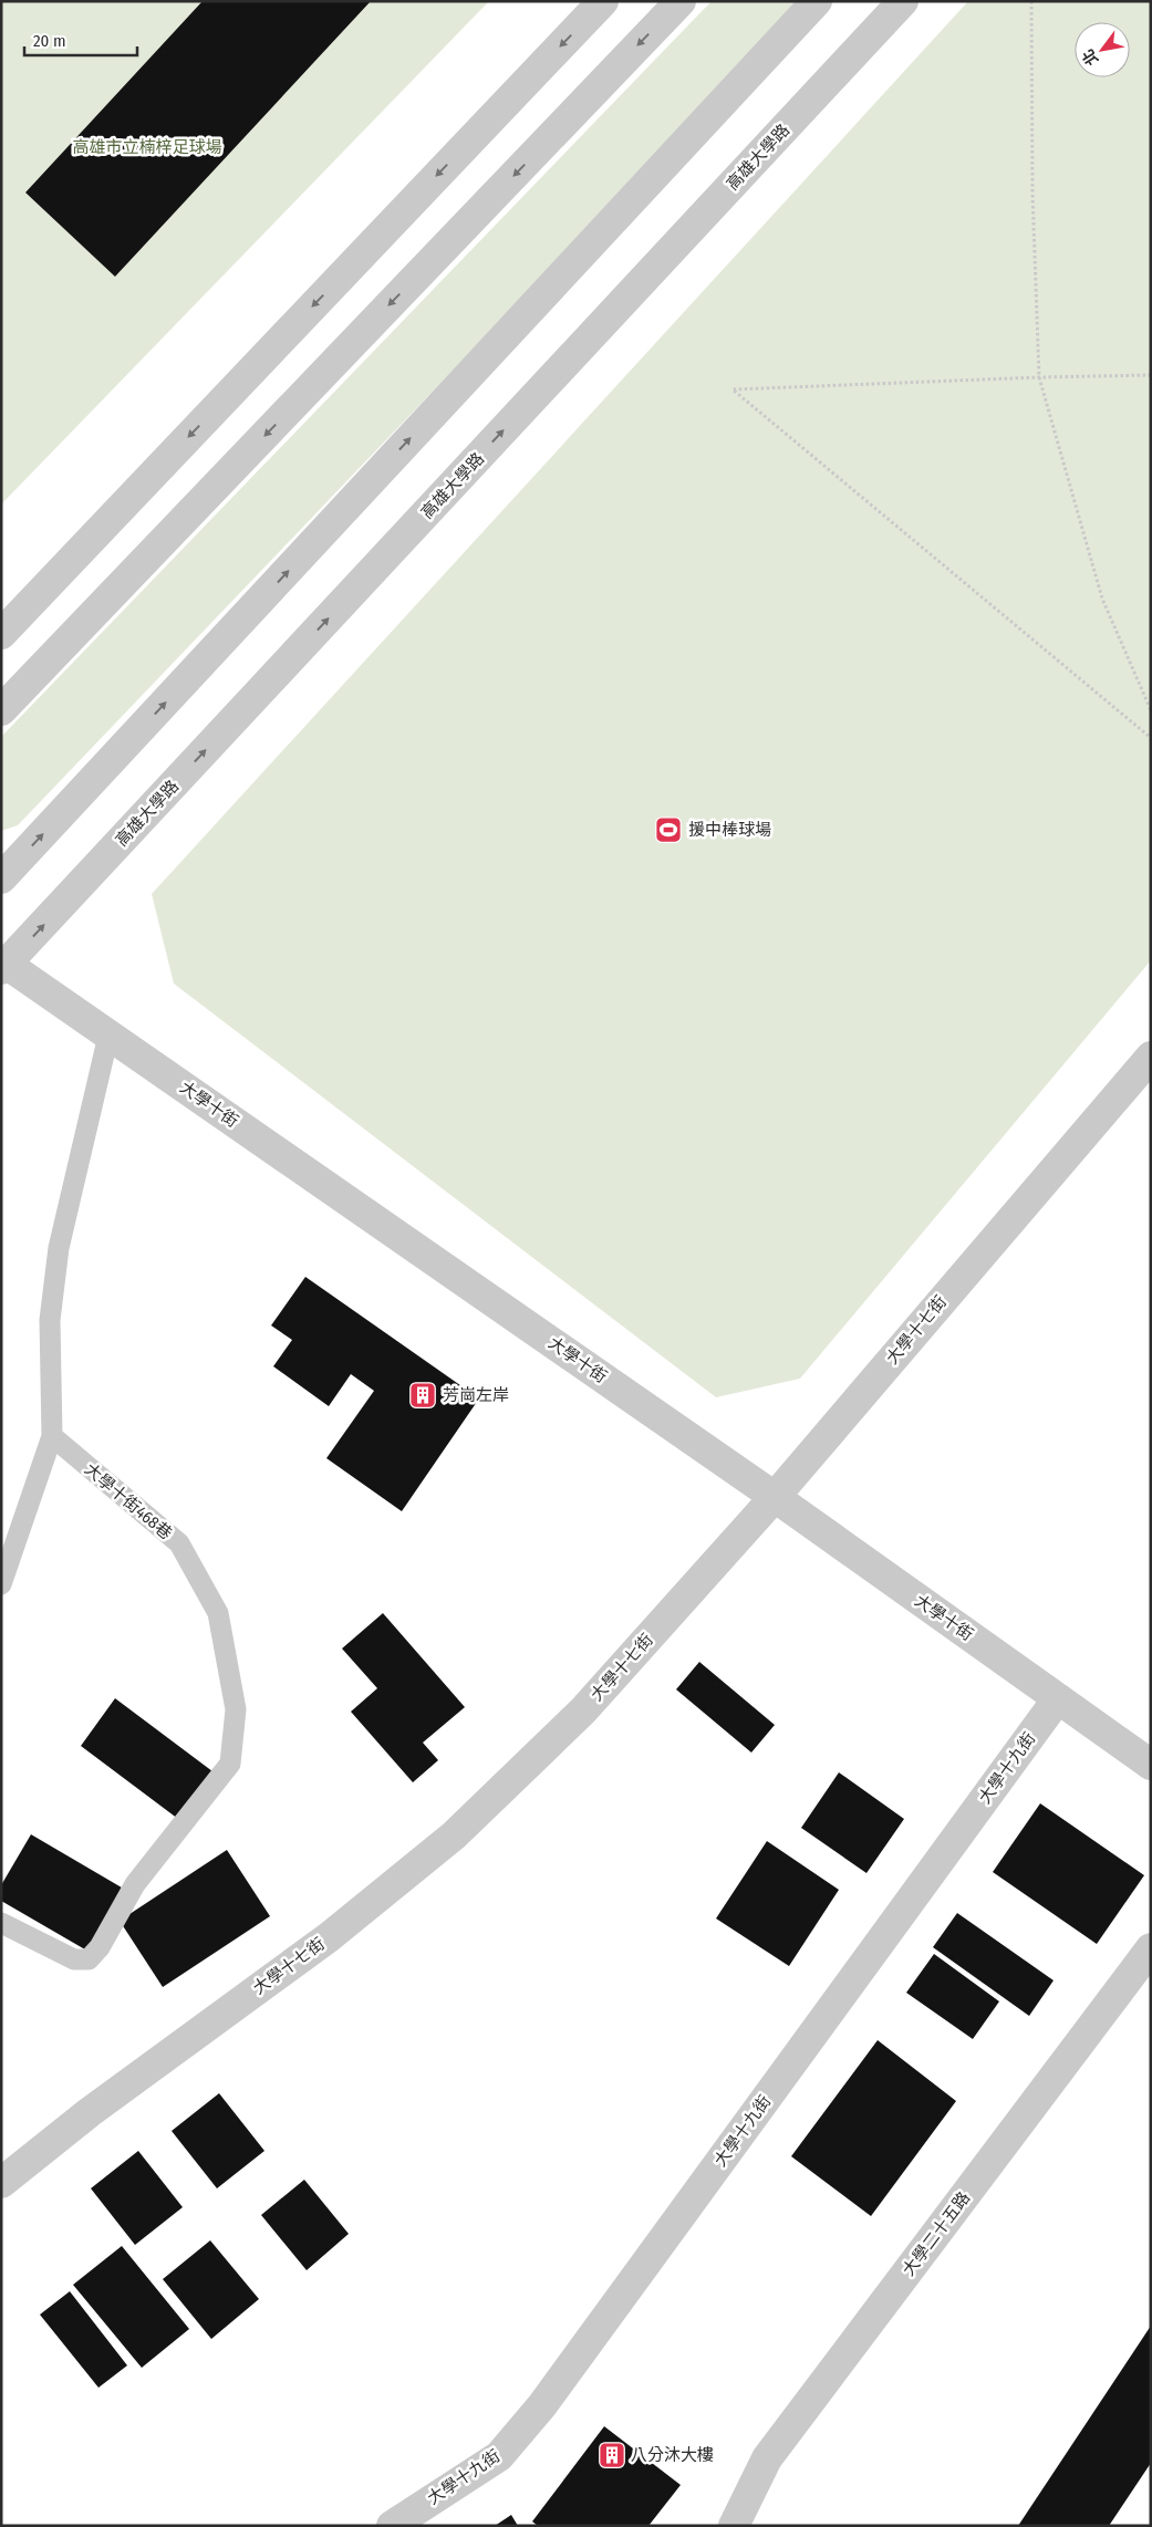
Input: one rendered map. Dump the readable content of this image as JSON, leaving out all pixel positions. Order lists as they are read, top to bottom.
{
  "streets": {
    "street": [
      "高雄大學路",
      "大學十街",
      "大學十七街",
      "大學十九街",
      "大學二十五路"
    ],
    "lane": ["大學十街468巷"]
  },
  "crossings": [
    ["高雄大學路", "大學十街"],
    ["大學十街", "大學十七街"],
    ["大學十街", "大學十九街"]
  ],
  "parks": ["高雄市立楠梓足球場"],
  "places": {
    "sports": ["援中棒球場"],
    "building": ["芳崗左岸", "八分沐大樓"]
  },
  "scale_bar": "20 m",
  "north": "bottom left"
}
